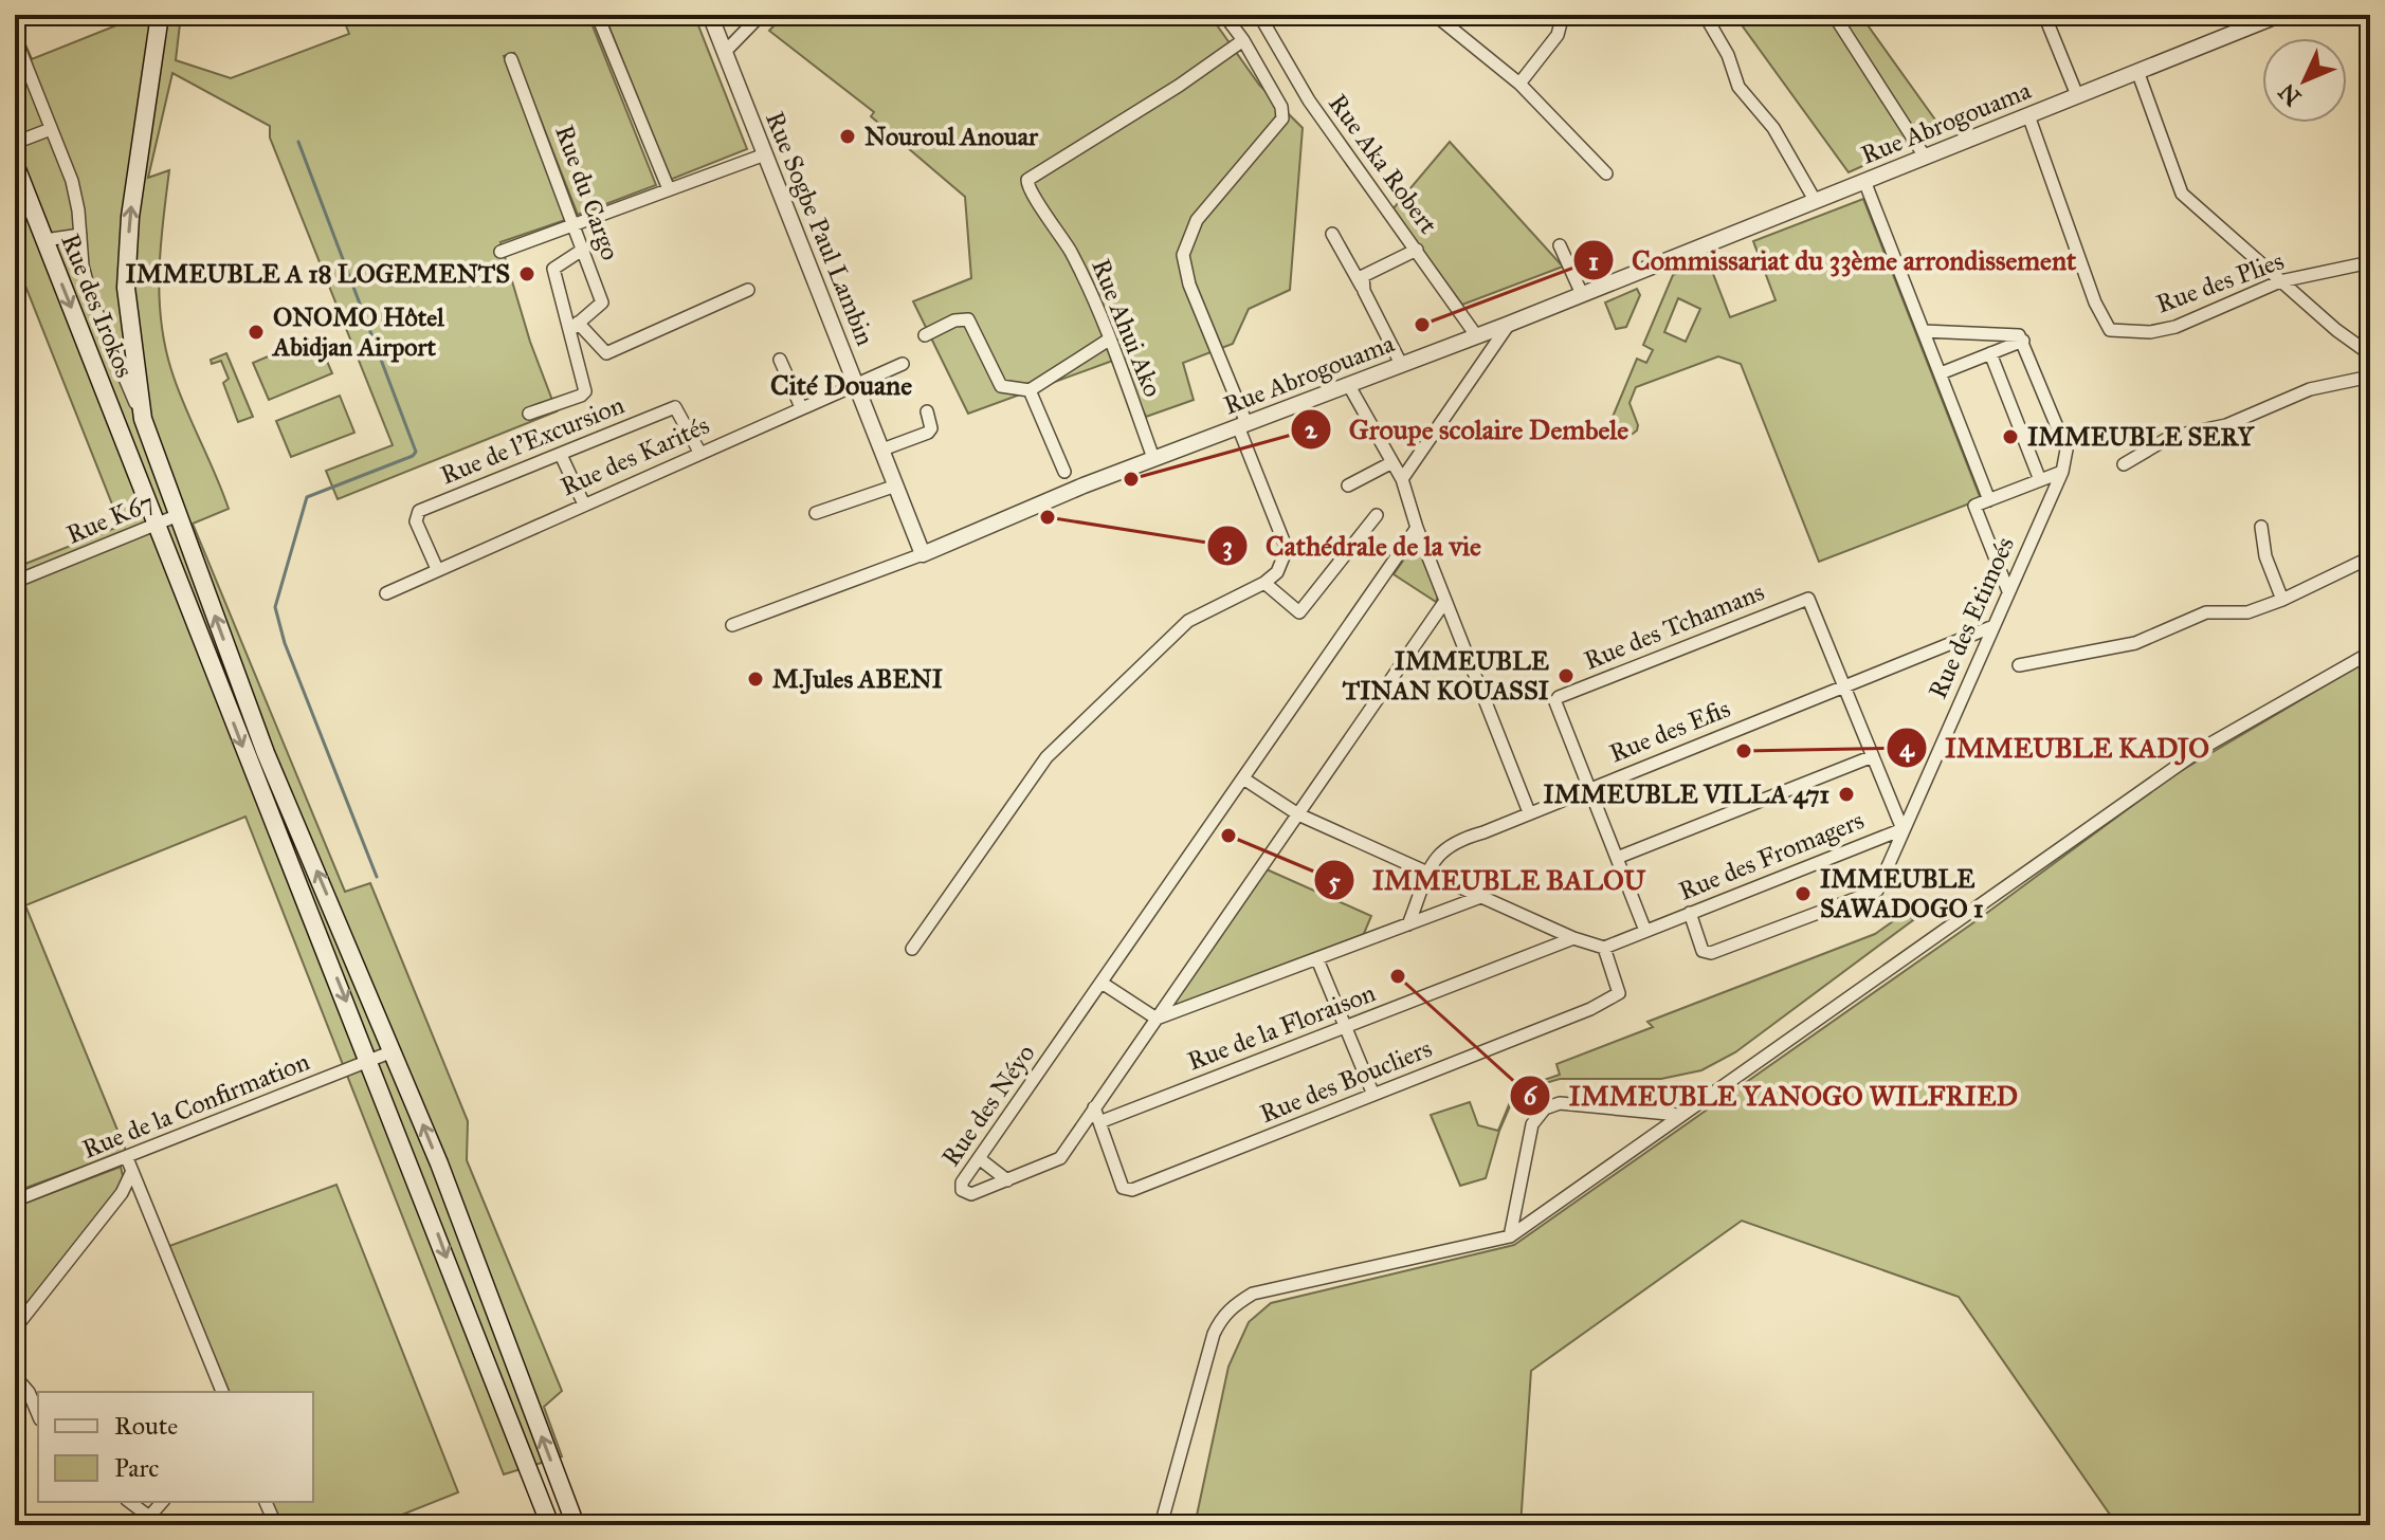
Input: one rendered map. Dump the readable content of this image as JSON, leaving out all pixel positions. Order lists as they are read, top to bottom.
{
  "streets": {
    "main road": ["Rue des Irokos"],
    "street": [
      "Rue Abrogouama",
      "Rue Aka Robert",
      "Rue du Cargo",
      "Rue Sogbe Paul Lambin",
      "Rue des Plies",
      "Rue Ahui Ako",
      "Rue de l'Excursion",
      "Rue des Karités",
      "Rue K67",
      "Rue des Etimoés",
      "Rue des Tchamans",
      "Rue des Efis",
      "Rue des Fromagers",
      "Rue de la Floraison",
      "Rue des Boucliers",
      "Rue de la Confirmation",
      "Rue des Néyo"
    ]
  },
  "crossings": [
    ["Rue Abrogouama", "Rue Aka Robert"],
    ["Rue Abrogouama", "Rue Sogbe Paul Lambin"],
    ["Rue Abrogouama", "Rue des Plies"],
    ["Rue Abrogouama", "Rue Ahui Ako"],
    ["Rue Sogbe Paul Lambin", "Rue des Karités"],
    ["Rue des Irokos", "Rue K67"],
    ["Rue des Irokos", "Rue de la Confirmation"],
    ["Rue de l'Excursion", "Rue des Karités"],
    ["Rue des Etimoés", "Rue des Tchamans"],
    ["Rue des Etimoés", "Rue des Efis"],
    ["Rue des Etimoés", "Rue des Fromagers"],
    ["Rue des Tchamans", "Rue des Efis"],
    ["Rue des Tchamans", "Rue des Fromagers"],
    ["Rue des Fromagers", "Rue des Boucliers"],
    ["Rue de la Floraison", "Rue des Boucliers"],
    ["Rue des Boucliers", "Rue des Néyo"]
  ],
  "districts": ["Cité Douane"],
  "places": [
    "Nouroul Anouar",
    "IMMEUBLE A 18 LOGEMENTS",
    "Commissariat du 33ème arrondissement",
    "ONOMO Hôtel Abidjan Airport",
    "IMMEUBLE SERY",
    "Groupe scolaire Dembele",
    "Cathédrale de la vie",
    "IMMEUBLE TINAN KOUASSI",
    "M.Jules ABENI",
    "IMMEUBLE KADJO",
    "IMMEUBLE VILLA 471",
    "IMMEUBLE BALOU",
    "IMMEUBLE SAWADOGO 1",
    "IMMEUBLE YANOGO WILFRIED"
  ],
  "legend": ["Route", "Parc"],
  "north": "bottom left"
}
